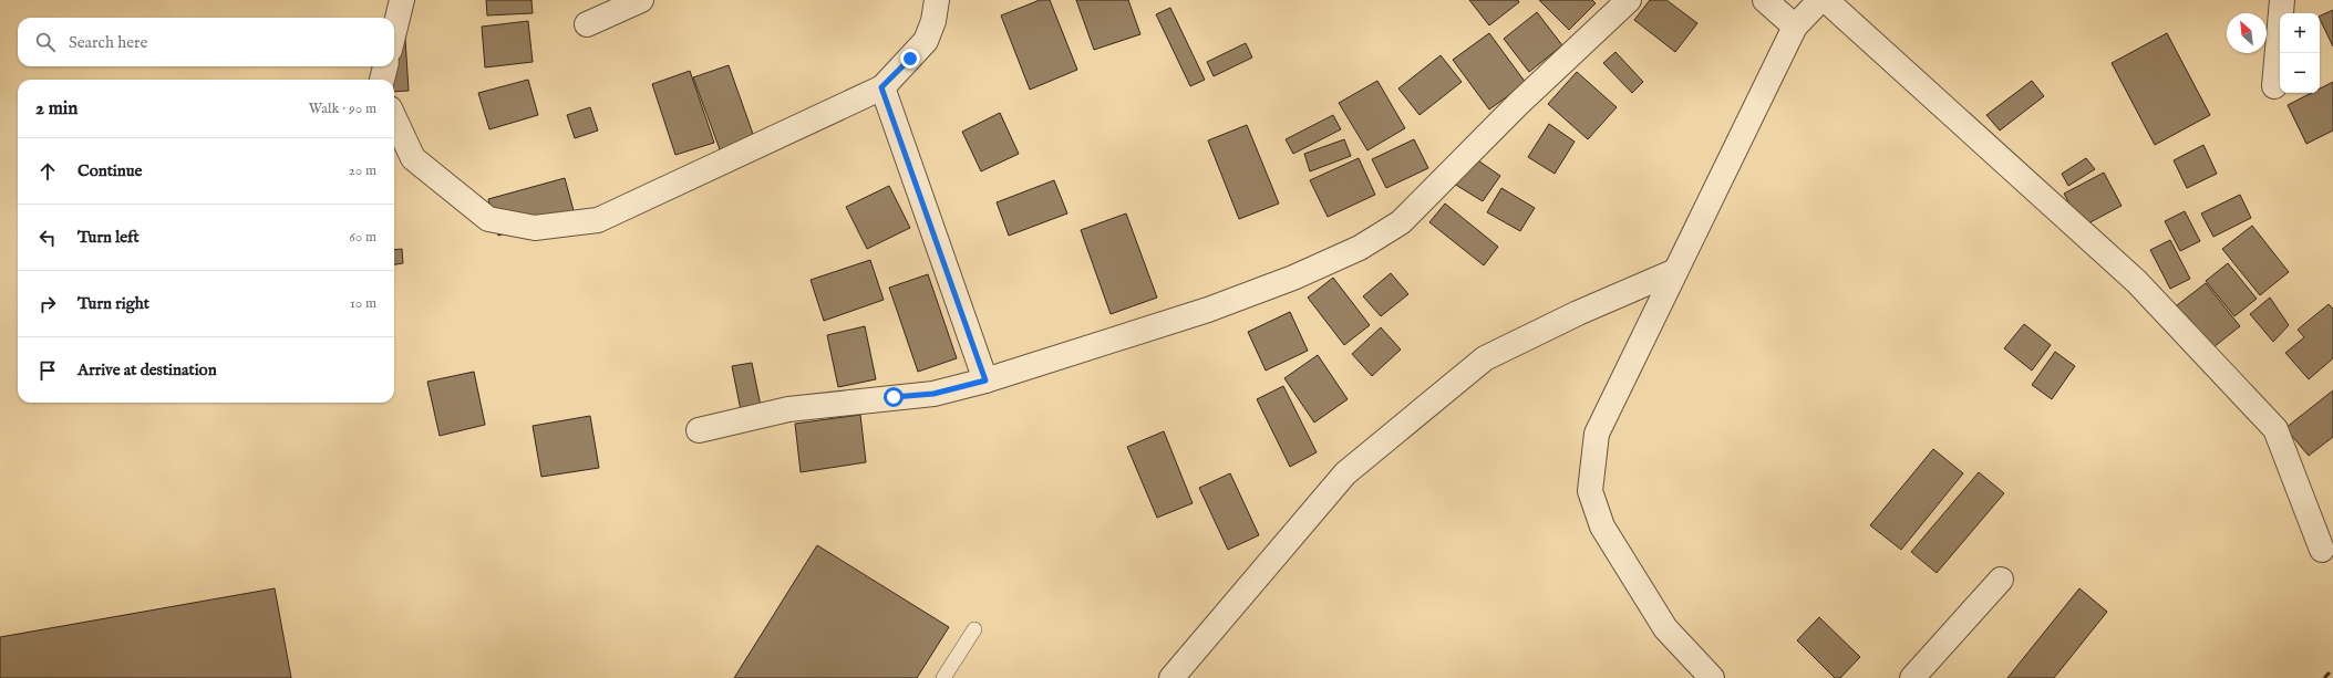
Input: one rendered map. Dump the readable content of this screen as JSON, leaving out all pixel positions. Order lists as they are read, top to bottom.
{
  "north": "top left",
  "page": {
    "map_buttons": ["+", "−"],
    "search": "Search here",
    "heading": ["2 min", "Walk · 90 m"],
    "list": [
      ["Continue", "20 m"],
      ["Turn left", "60 m"],
      ["Turn right", "10 m"],
      "Arrive at destination"
    ]
  }
}
